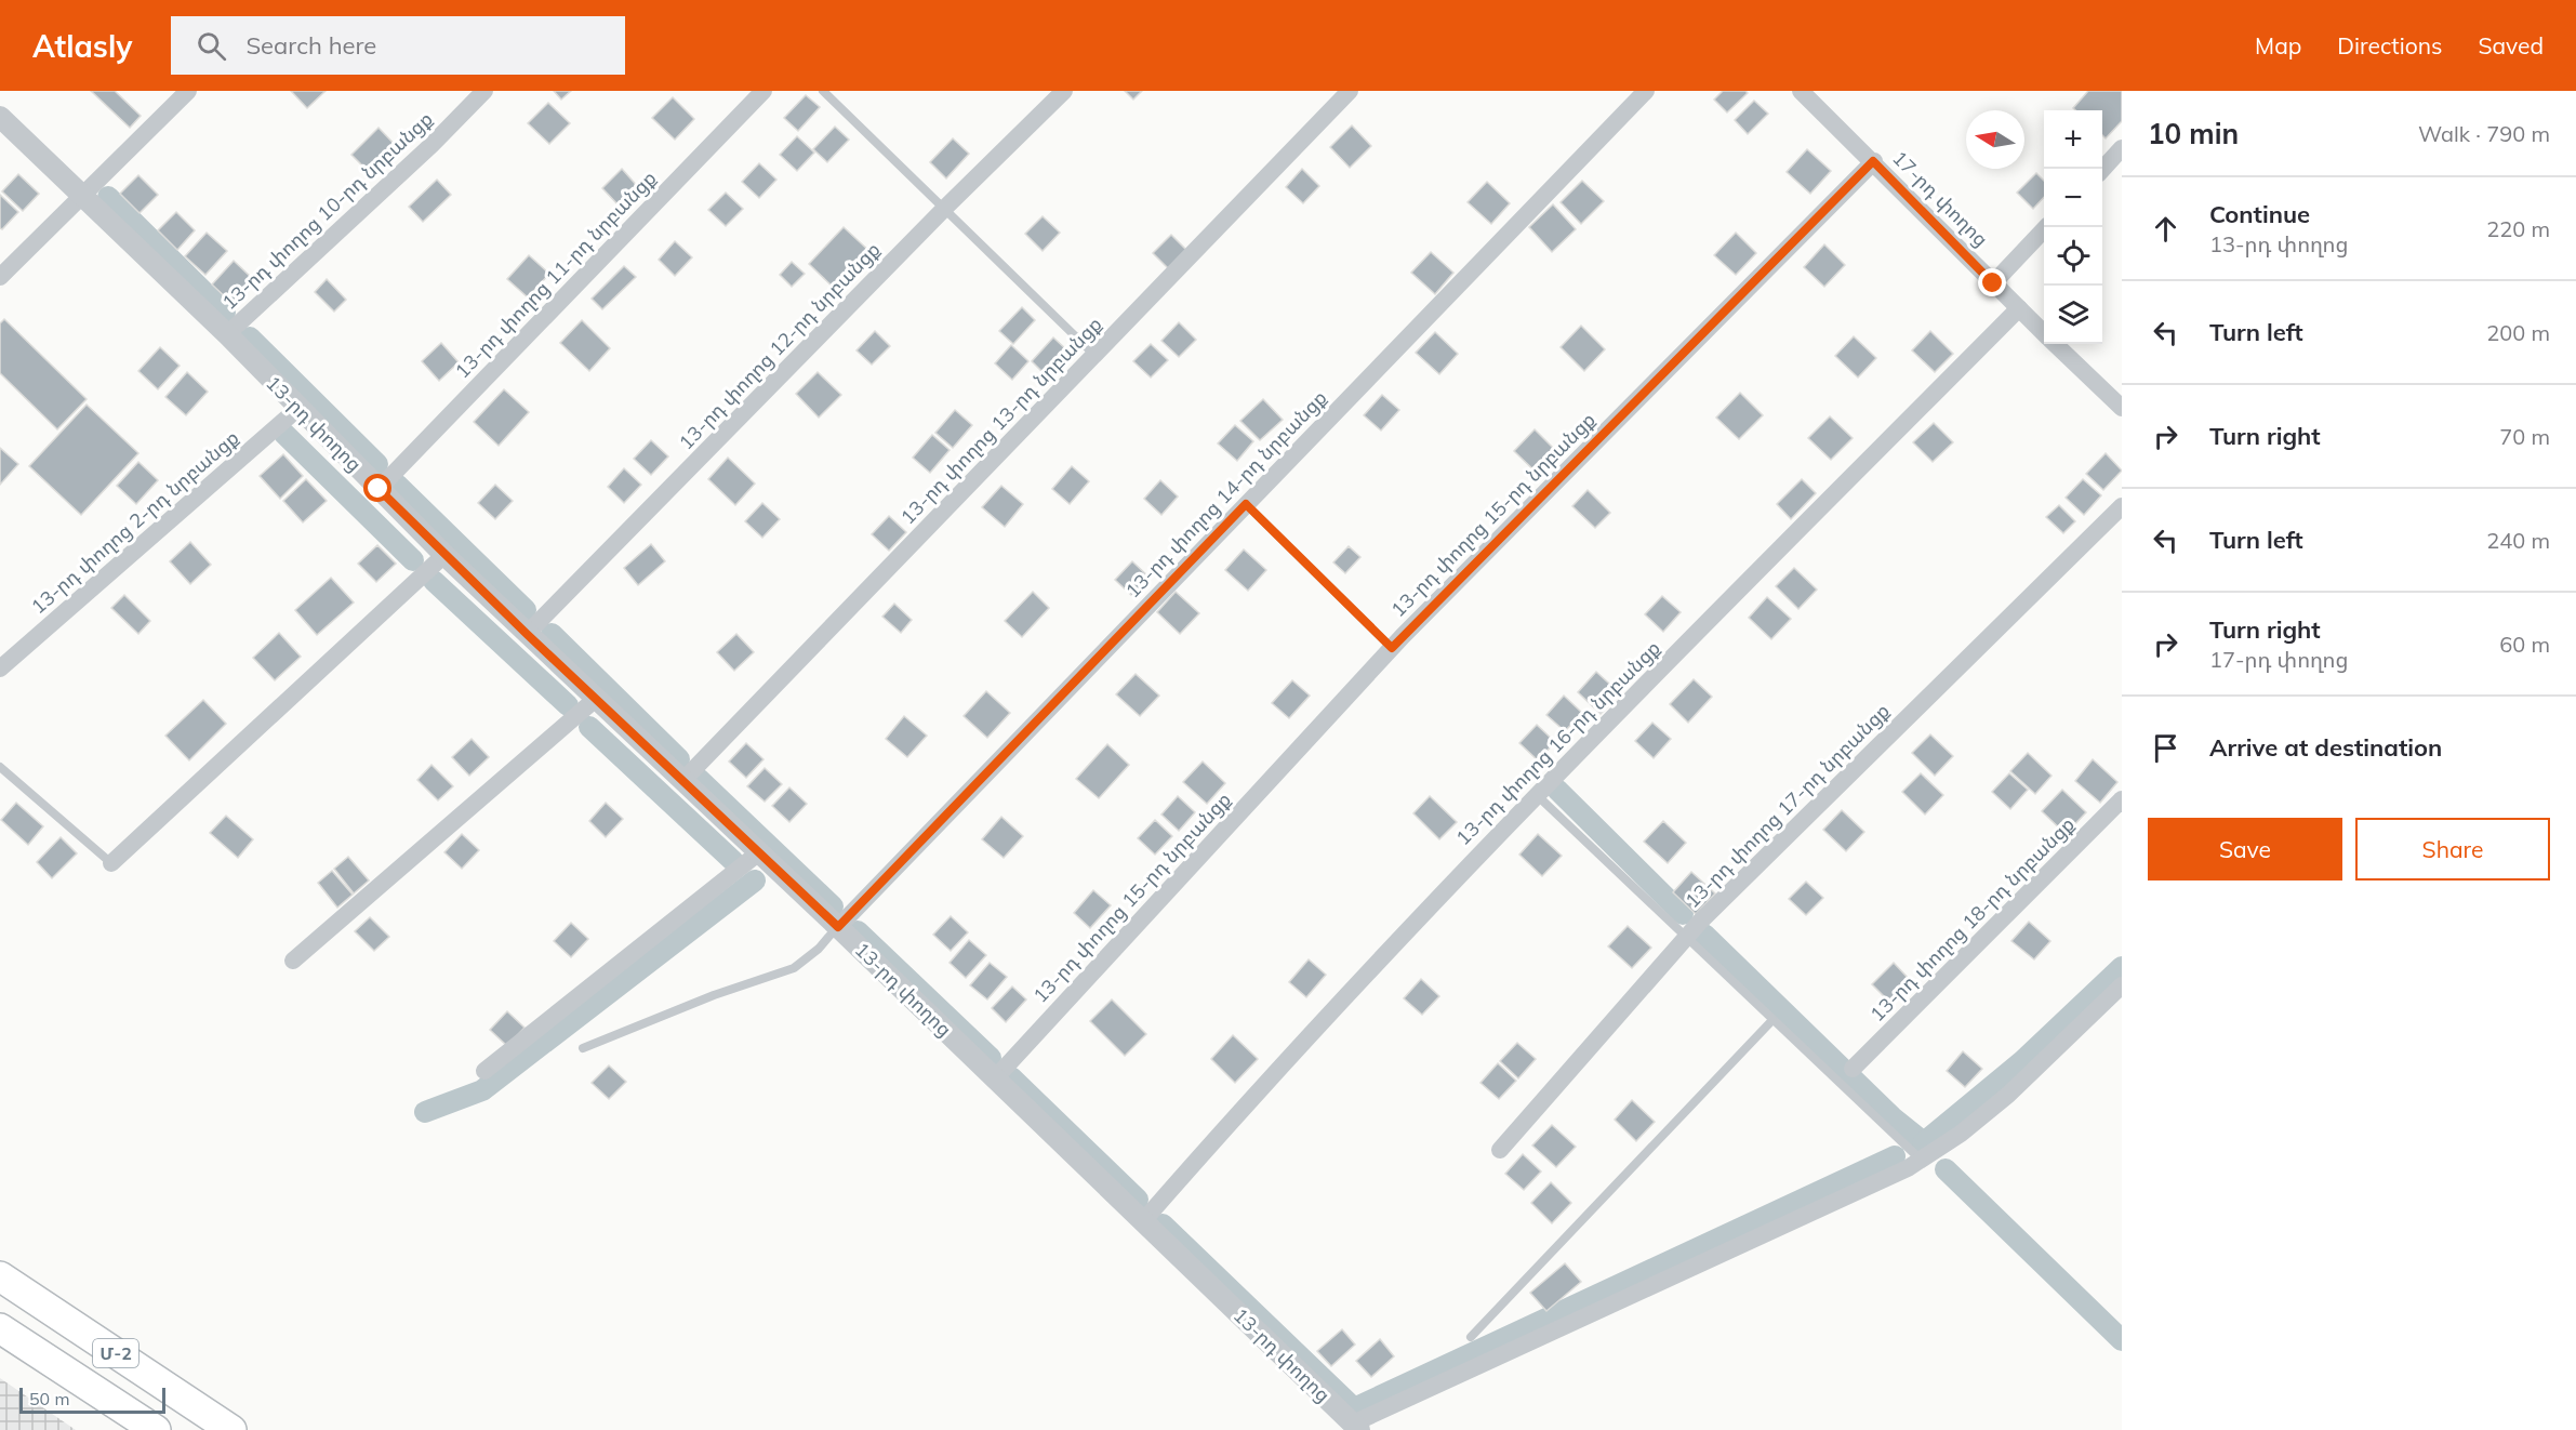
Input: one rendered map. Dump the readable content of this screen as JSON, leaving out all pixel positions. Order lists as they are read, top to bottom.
{
  "streets": {
    "highway": ["Մ-2"],
    "street": [
      "17-րդ փողոց",
      "13-րդ փողոց 10-րդ նրբանցք",
      "13-րդ փողոց 11-րդ նրբանցք",
      "13-րդ փողոց 12-րդ նրբանցք",
      "13-րդ փողոց 13-րդ նրբանցք",
      "13-րդ փողոց",
      "13-րդ փողոց 14-րդ նրբանցք",
      "13-րդ փողոց 15-րդ նրբանցք",
      "13-րդ փողոց 2-րդ նրբանցք",
      "13-րդ փողոց 16-րդ նրբանցք",
      "13-րդ փողոց 17-րդ նրբանցք",
      "13-րդ փողոց 18-րդ նրբանցք"
    ]
  },
  "crossings": [
    ["17-րդ փողոց", "13-րդ փողոց 15-րդ նրբանցք"],
    ["17-րդ փողոց", "13-րդ փողոց 16-րդ նրբանցք"],
    ["13-րդ փողոց 10-րդ նրբանցք", "13-րդ փողոց"],
    ["13-րդ փողոց 11-րդ նրբանցք", "13-րդ փողոց"],
    ["13-րդ փողոց 12-րդ նրբանցք", "13-րդ փողոց"],
    ["13-րդ փողոց 13-րդ նրբանցք", "13-րդ փողոց"],
    ["13-րդ փողոց", "13-րդ փողոց 14-րդ նրբանցք"],
    ["13-րդ փողոց", "13-րդ փողոց 15-րդ նրբանցք"],
    ["13-րդ փողոց", "13-րդ փողոց 2-րդ նրբանցք"],
    ["13-րդ փողոց", "13-րդ փողոց 16-րդ նրբանցք"]
  ],
  "scale_bar": "50 m",
  "north": "left",
  "page": {
    "header": "Atlasly",
    "search": "Search here",
    "nav": ["Map", "Directions", "Saved"],
    "heading": ["10 min", "Walk · 790 m"],
    "map_buttons": ["+", "−"],
    "list": [
      ["Continue", "13-րդ փողոց", "220 m"],
      ["Turn left", "200 m"],
      ["Turn right", "70 m"],
      ["Turn left", "240 m"],
      ["Turn right", "17-րդ փողոց", "60 m"],
      "Arrive at destination"
    ],
    "buttons": ["Save", "Share"],
    "scale": "50 m"
  }
}
